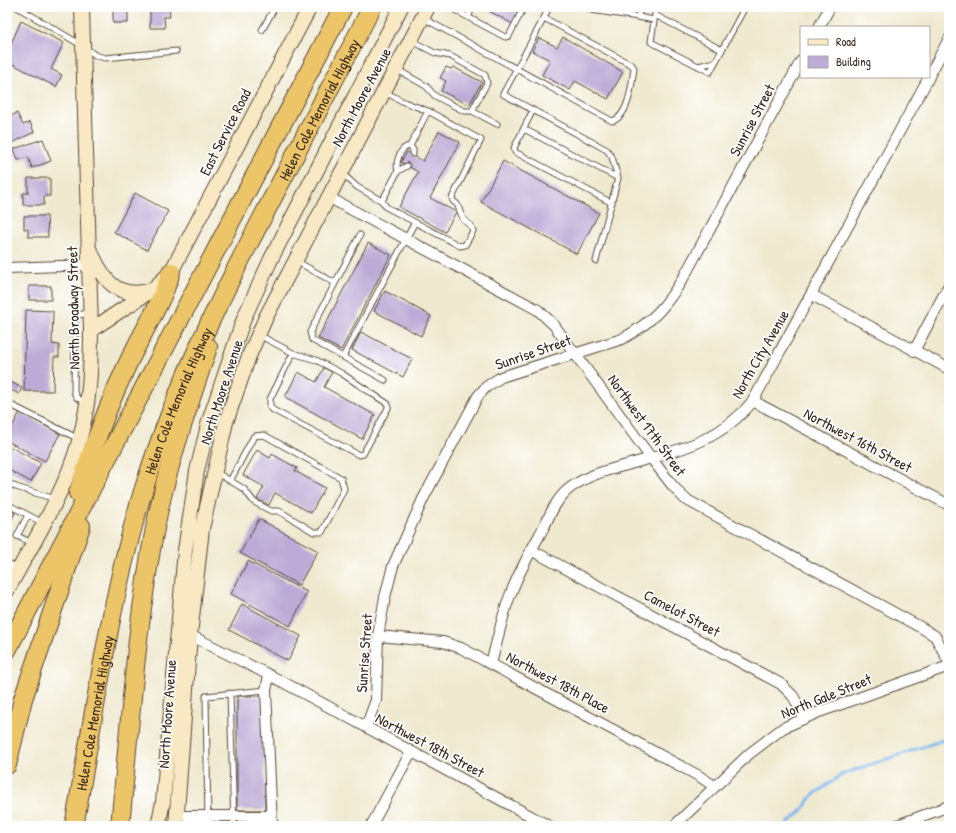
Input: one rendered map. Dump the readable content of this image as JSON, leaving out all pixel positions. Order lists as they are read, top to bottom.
{
  "streets": {
    "highway": ["Helen Cole Memorial Highway"],
    "main road": ["North Moore Avenue", "East Service Road", "North Broadway Street"],
    "street": [
      "Sunrise Street",
      "North City Avenue",
      "Northwest 17th Street",
      "Northwest 16th Street",
      "Camelot Street",
      "Northwest 18th Place",
      "North Gale Street",
      "Northwest 18th Street"
    ]
  },
  "crossings": [
    ["North Moore Avenue", "Northwest 17th Street"],
    ["North Moore Avenue", "Northwest 18th Street"],
    ["Sunrise Street", "Northwest 17th Street"],
    ["Sunrise Street", "Northwest 18th Place"],
    ["Sunrise Street", "Northwest 18th Street"],
    ["East Service Road", "North Broadway Street"],
    ["North City Avenue", "Northwest 17th Street"],
    ["North City Avenue", "Northwest 16th Street"],
    ["North City Avenue", "Camelot Street"],
    ["North City Avenue", "Northwest 18th Place"],
    ["Camelot Street", "North Gale Street"],
    ["Northwest 18th Place", "North Gale Street"]
  ],
  "legend": ["Road", "Building"]
}
